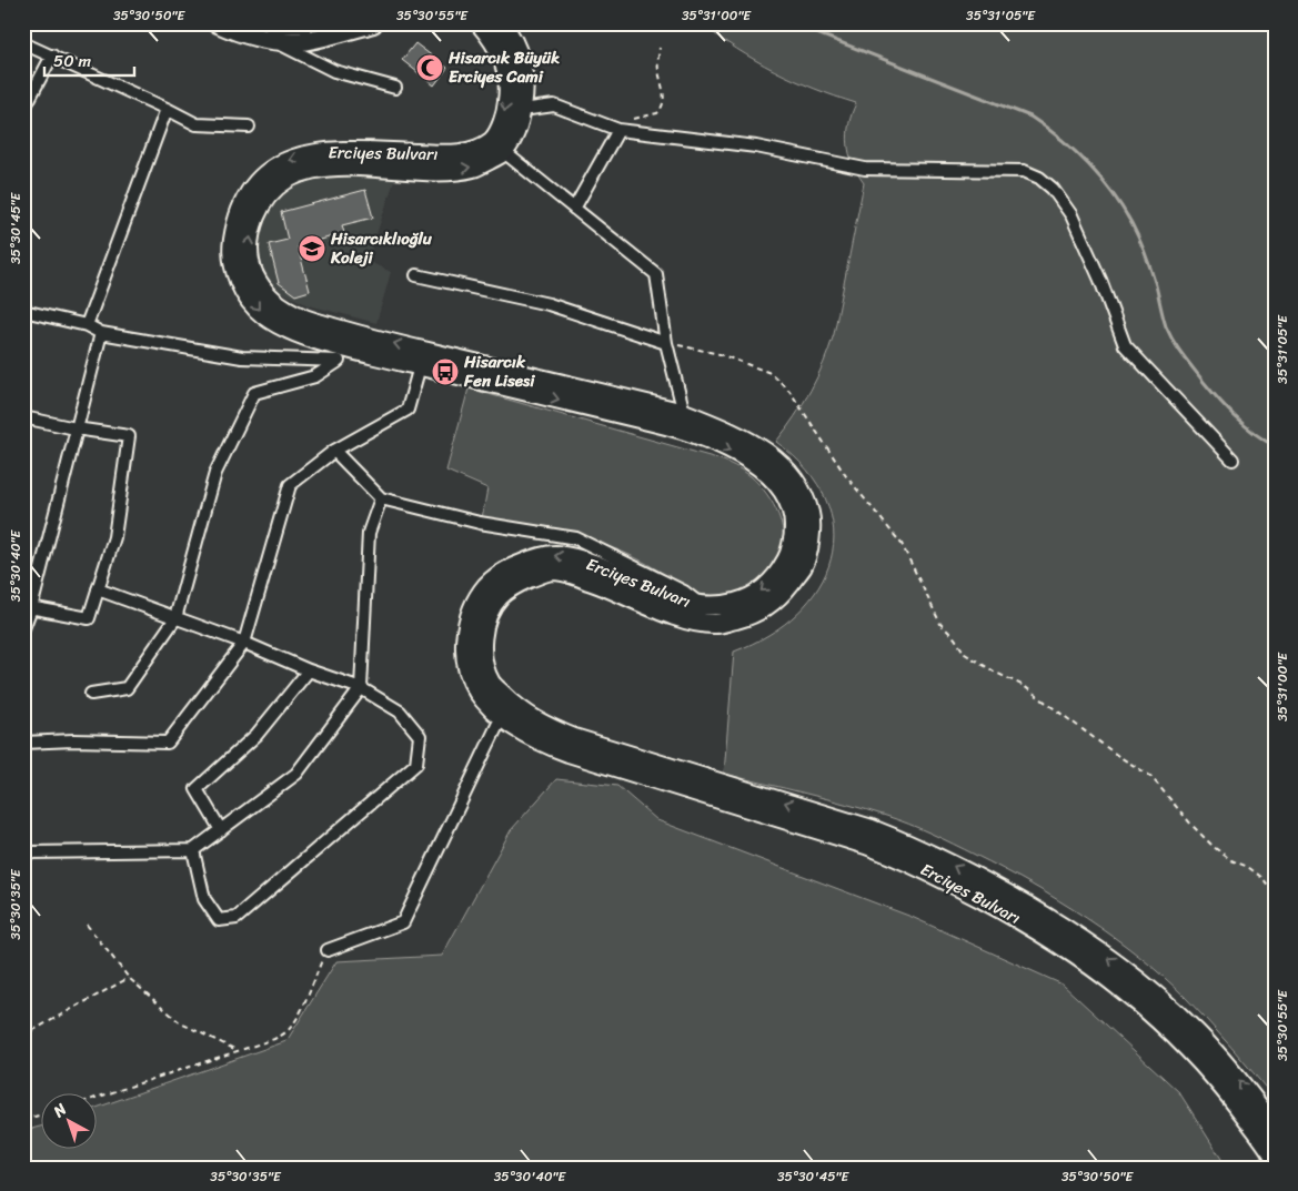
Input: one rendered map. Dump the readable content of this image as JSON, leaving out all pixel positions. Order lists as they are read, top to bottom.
{
  "streets": {
    "highway": ["Erciyes Bulvarı"]
  },
  "places": {
    "mosque": ["Hisarcık Büyük Erciyes Cami"],
    "school or university": ["Hisarcıklıoğlu Koleji"],
    "bus stop": ["Hisarcık Fen Lisesi"]
  },
  "scale_bar": "50 m",
  "north": "top left",
  "coordinates": [
    "35°30'50\"E",
    "35°30'55\"E",
    "35°31'00\"E",
    "35°31'05\"E",
    "35°30'45\"E",
    "35°30'40\"E",
    "35°30'35\"E"
  ]
}
